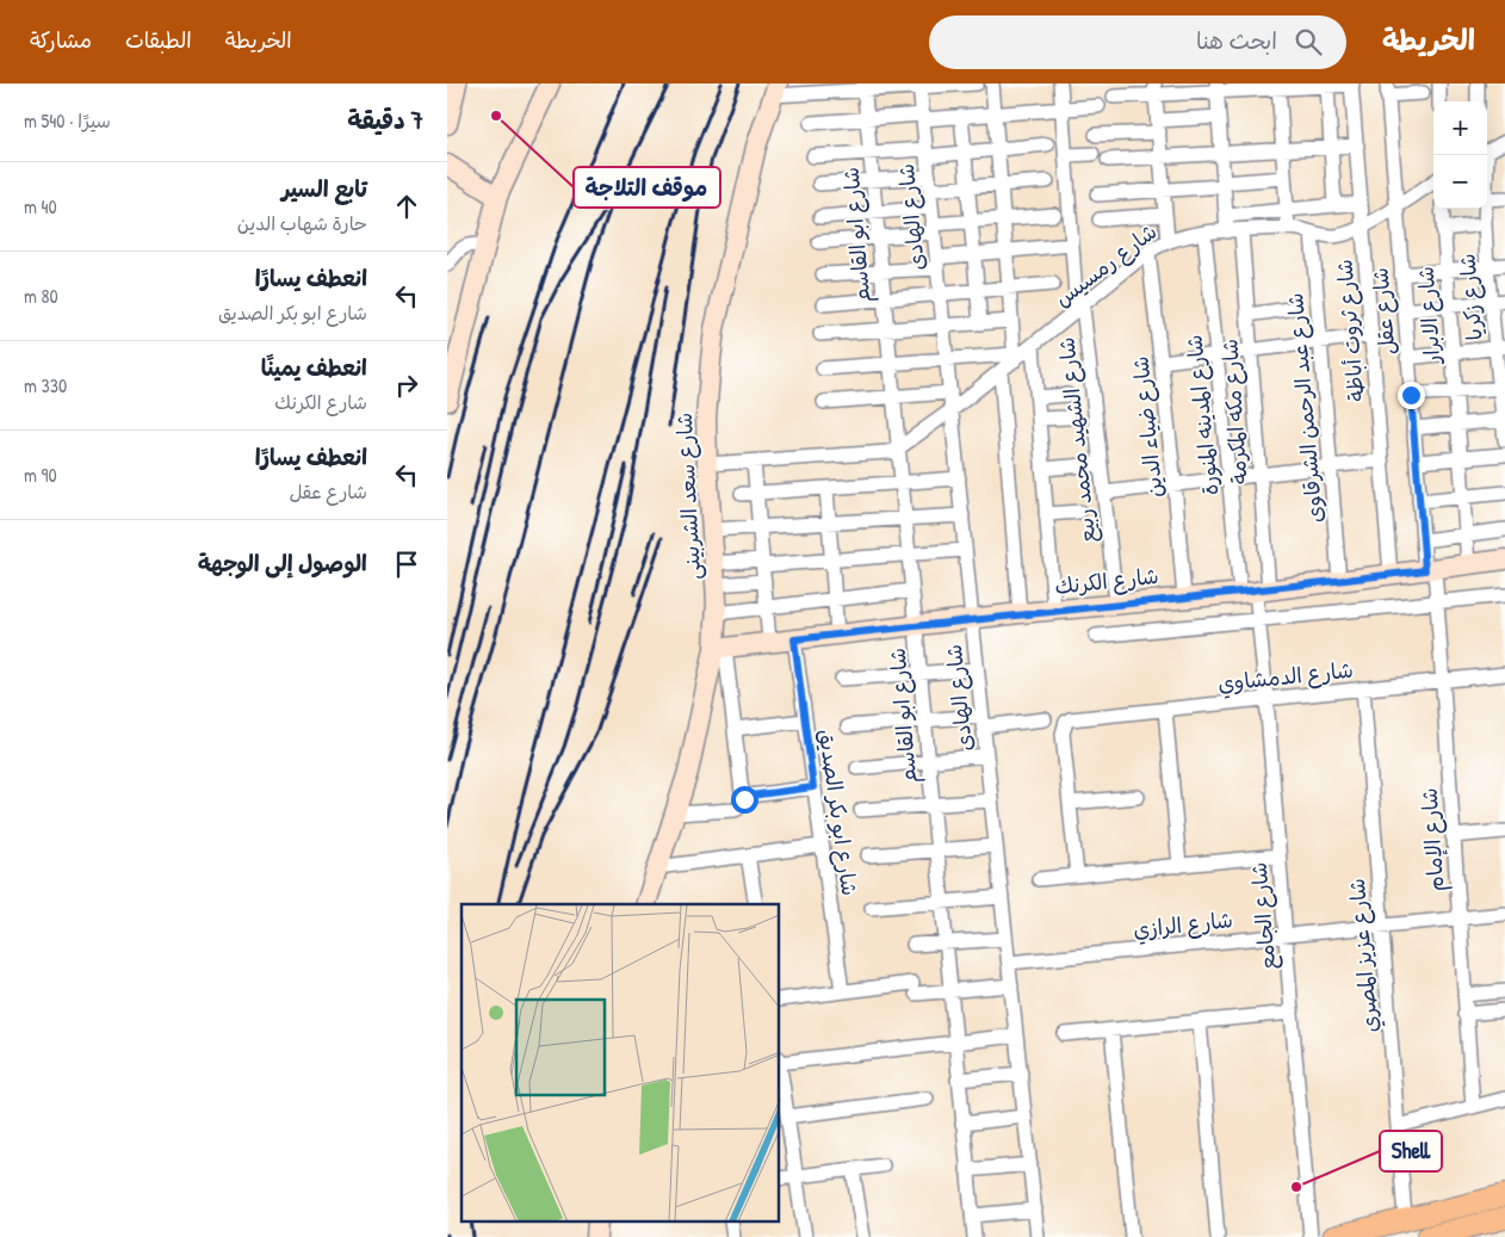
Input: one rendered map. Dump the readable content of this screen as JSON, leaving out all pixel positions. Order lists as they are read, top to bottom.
{
  "streets": {
    "main road": ["شارع سعد الشربينى", "شارع الكرنك"],
    "street": [
      "شارع الهادى",
      "شارع ابو القاسم",
      "شارع رمسيس",
      "شارع زكريا",
      "شارع عقل",
      "شارع الابرار",
      "شارع ثروت أباظة",
      "شارع عبد الرحمن الشرقاوى",
      "شارع مكه المكرمة",
      "شارع المدينه المنورة",
      "شارع ضياء الدين",
      "شارع الشهيد محمد ربيع",
      "شارع الدمشاوي",
      "شارع ابو بكر الصديق",
      "شارع الإمام",
      "شارع الجامع",
      "شارع الرازي",
      "شارع عزيز المصري"
    ]
  },
  "crossings": [
    ["شارع الهادى", "شارع رمسيس"],
    ["شارع الهادى", "شارع الكرنك"],
    ["شارع الهادى", "شارع الرازي"],
    ["شارع ابو القاسم", "شارع رمسيس"],
    ["شارع ابو القاسم", "شارع الكرنك"],
    ["شارع رمسيس", "شارع عقل"],
    ["شارع رمسيس", "شارع ثروت أباظة"],
    ["شارع رمسيس", "شارع عبد الرحمن الشرقاوى"],
    ["شارع رمسيس", "شارع مكه المكرمة"],
    ["شارع رمسيس", "شارع المدينه المنورة"],
    ["شارع رمسيس", "شارع ضياء الدين"],
    ["شارع رمسيس", "شارع الشهيد محمد ربيع"],
    ["شارع عقل", "شارع الكرنك"],
    ["شارع عقل", "شارع الإمام"],
    ["شارع الابرار", "شارع الكرنك"],
    ["شارع ثروت أباظة", "شارع الكرنك"],
    ["شارع عبد الرحمن الشرقاوى", "شارع الكرنك"],
    ["شارع مكه المكرمة", "شارع المدينه المنورة"],
    ["شارع مكه المكرمة", "شارع الكرنك"],
    ["شارع مكه المكرمة", "شارع الجامع"],
    ["شارع المدينه المنورة", "شارع الكرنك"],
    ["شارع المدينه المنورة", "شارع الجامع"],
    ["شارع ضياء الدين", "شارع الكرنك"],
    ["شارع الشهيد محمد ربيع", "شارع الكرنك"],
    ["شارع سعد الشربينى", "شارع الكرنك"],
    ["شارع الكرنك", "شارع ابو بكر الصديق"],
    ["شارع الكرنك", "شارع الإمام"],
    ["شارع الكرنك", "شارع الجامع"],
    ["شارع الدمشاوي", "شارع الإمام"],
    ["شارع الدمشاوي", "شارع الجامع"],
    ["شارع الدمشاوي", "شارع عزيز المصري"],
    ["شارع الإمام", "شارع الرازي"],
    ["شارع الجامع", "شارع الرازي"],
    ["شارع الرازي", "شارع عزيز المصري"]
  ],
  "places": ["موقف التلاجة", "Shell"],
  "page": {
    "header": "الخريطة",
    "search": "ابحث هنا",
    "nav": ["الخريطة", "الطبقات", "مشاركة"],
    "heading": ["7 دقيقة", "سيرًا · 540 m"],
    "map_buttons": ["+", "−"],
    "list": [
      ["تابع السير", "حارة شهاب الدين", "40 m"],
      ["انعطف يسارًا", "شارع ابو بكر الصديق", "80 m"],
      ["انعطف يمينًا", "شارع الكرنك", "330 m"],
      ["انعطف يسارًا", "شارع عقل", "90 m"],
      "الوصول إلى الوجهة"
    ]
  }
}
